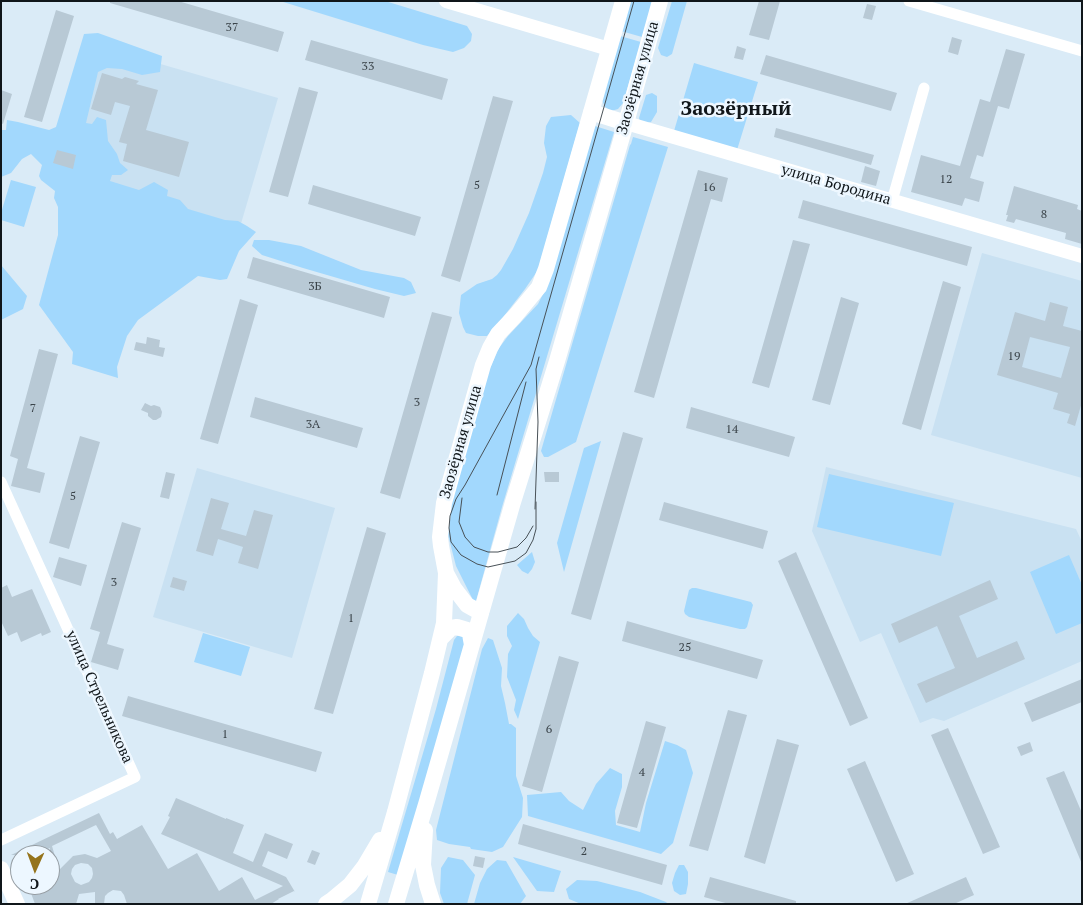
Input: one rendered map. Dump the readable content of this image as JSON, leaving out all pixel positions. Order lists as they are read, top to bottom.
{
  "streets": {
    "main road": ["Заозёрная улица", "улица Бородина"],
    "street": ["улица Стрельникова"]
  },
  "crossings": [
    ["Заозёрная улица", "улица Бородина"]
  ],
  "districts": ["Заозёрный"],
  "house_numbers": [
    "37",
    "33",
    "12",
    "5",
    "16",
    "8",
    "3Б",
    "19",
    "3",
    "7",
    "3А",
    "14",
    "5",
    "3",
    "1",
    "25",
    "6",
    "1",
    "4",
    "2"
  ],
  "north": "bottom"
}
